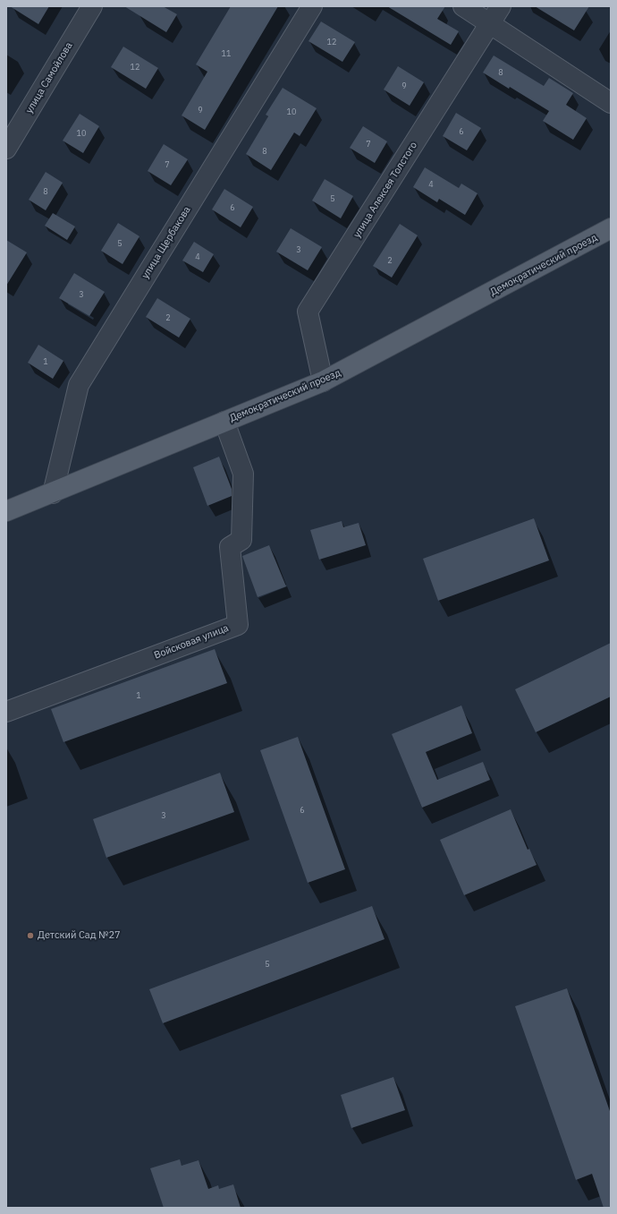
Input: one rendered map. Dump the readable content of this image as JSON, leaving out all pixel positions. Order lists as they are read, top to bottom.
{
  "streets": {
    "main road": ["Демократический проезд"],
    "street": [
      "улица Самойлова",
      "улица Алексея Толстого",
      "улица Щербакова",
      "Войсковая улица"
    ]
  },
  "crossings": [
    ["улица Алексея Толстого", "Демократический проезд"],
    ["улица Щербакова", "Демократический проезд"],
    ["Демократический проезд", "Войсковая улица"]
  ],
  "places": ["Детский Сад №27"],
  "house_numbers": [
    "12",
    "11",
    "12",
    "8",
    "9",
    "9",
    "10",
    "6",
    "10",
    "7",
    "8",
    "7",
    "4",
    "8",
    "5",
    "6",
    "5",
    "3",
    "4",
    "2",
    "3",
    "2",
    "1",
    "1",
    "6",
    "3",
    "5"
  ]
}
